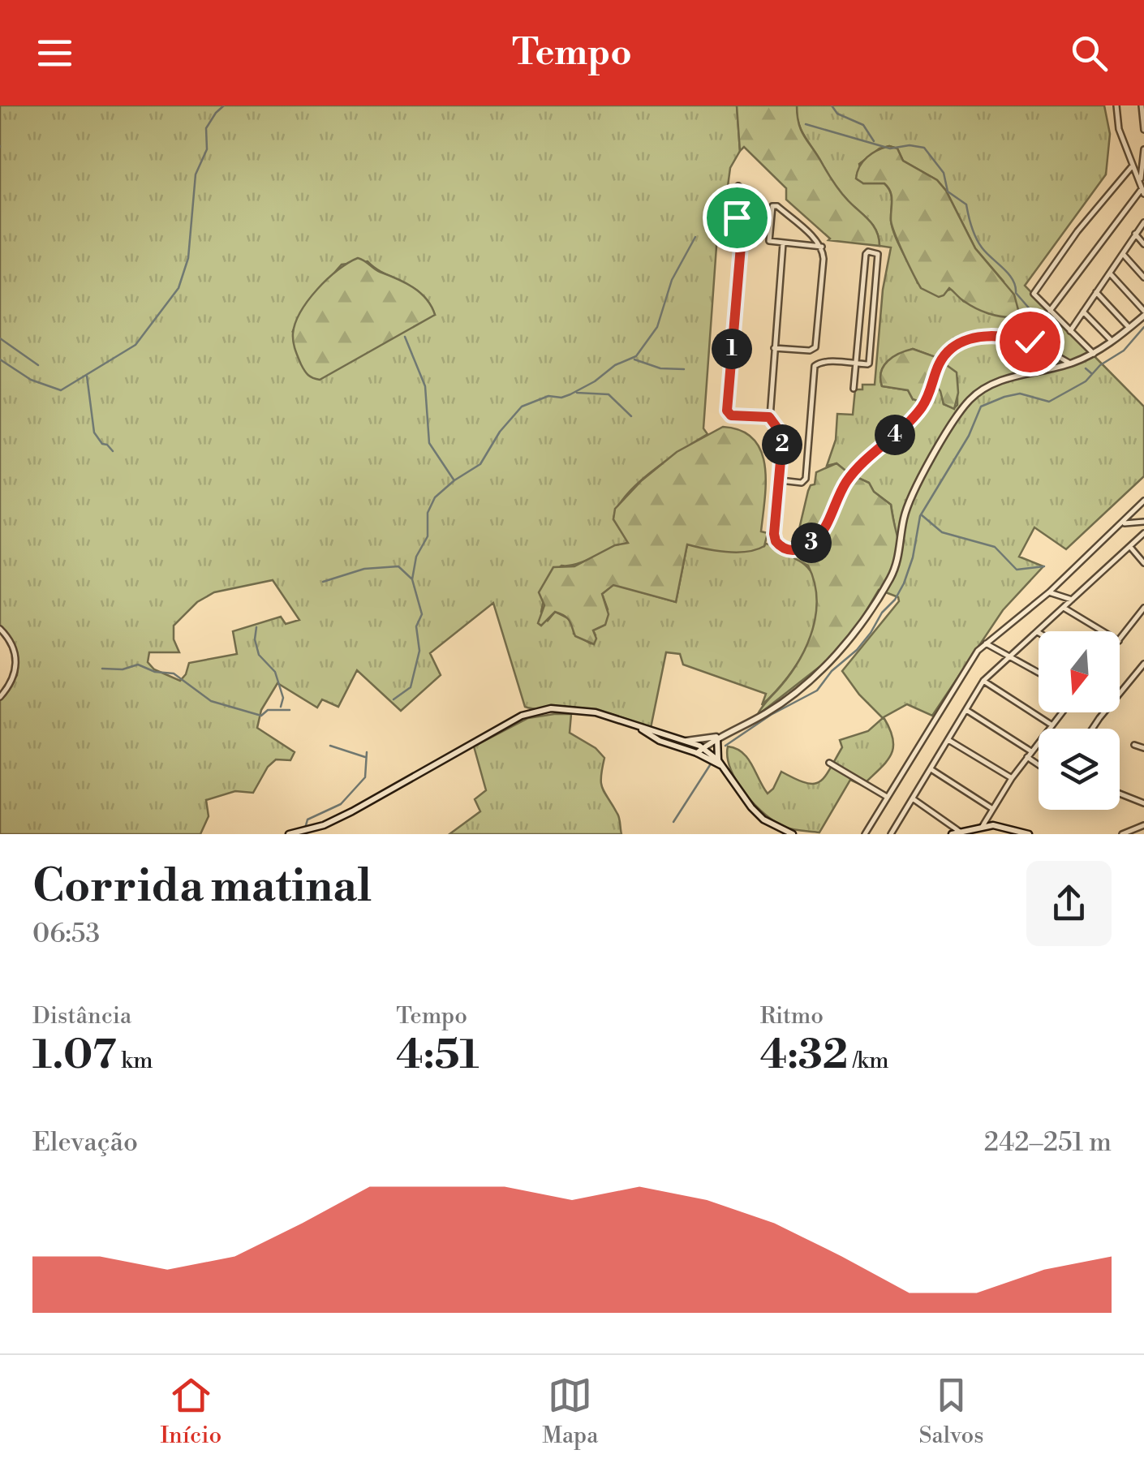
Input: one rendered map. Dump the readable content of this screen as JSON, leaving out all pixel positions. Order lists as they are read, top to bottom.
{
  "north": "bottom",
  "page": {
    "header": "Tempo",
    "pins": [
      "1",
      "4",
      "2",
      "3"
    ],
    "heading": ["Corrida matinal", "06:53"],
    "stats": [
      ["Distância", "1.07 km"],
      ["Tempo", "4:51"],
      ["Ritmo", "4:32 /km"]
    ],
    "chart": ["Elevação", "242–251 m"],
    "tabs": ["Início", "Mapa", "Salvos"]
  }
}
